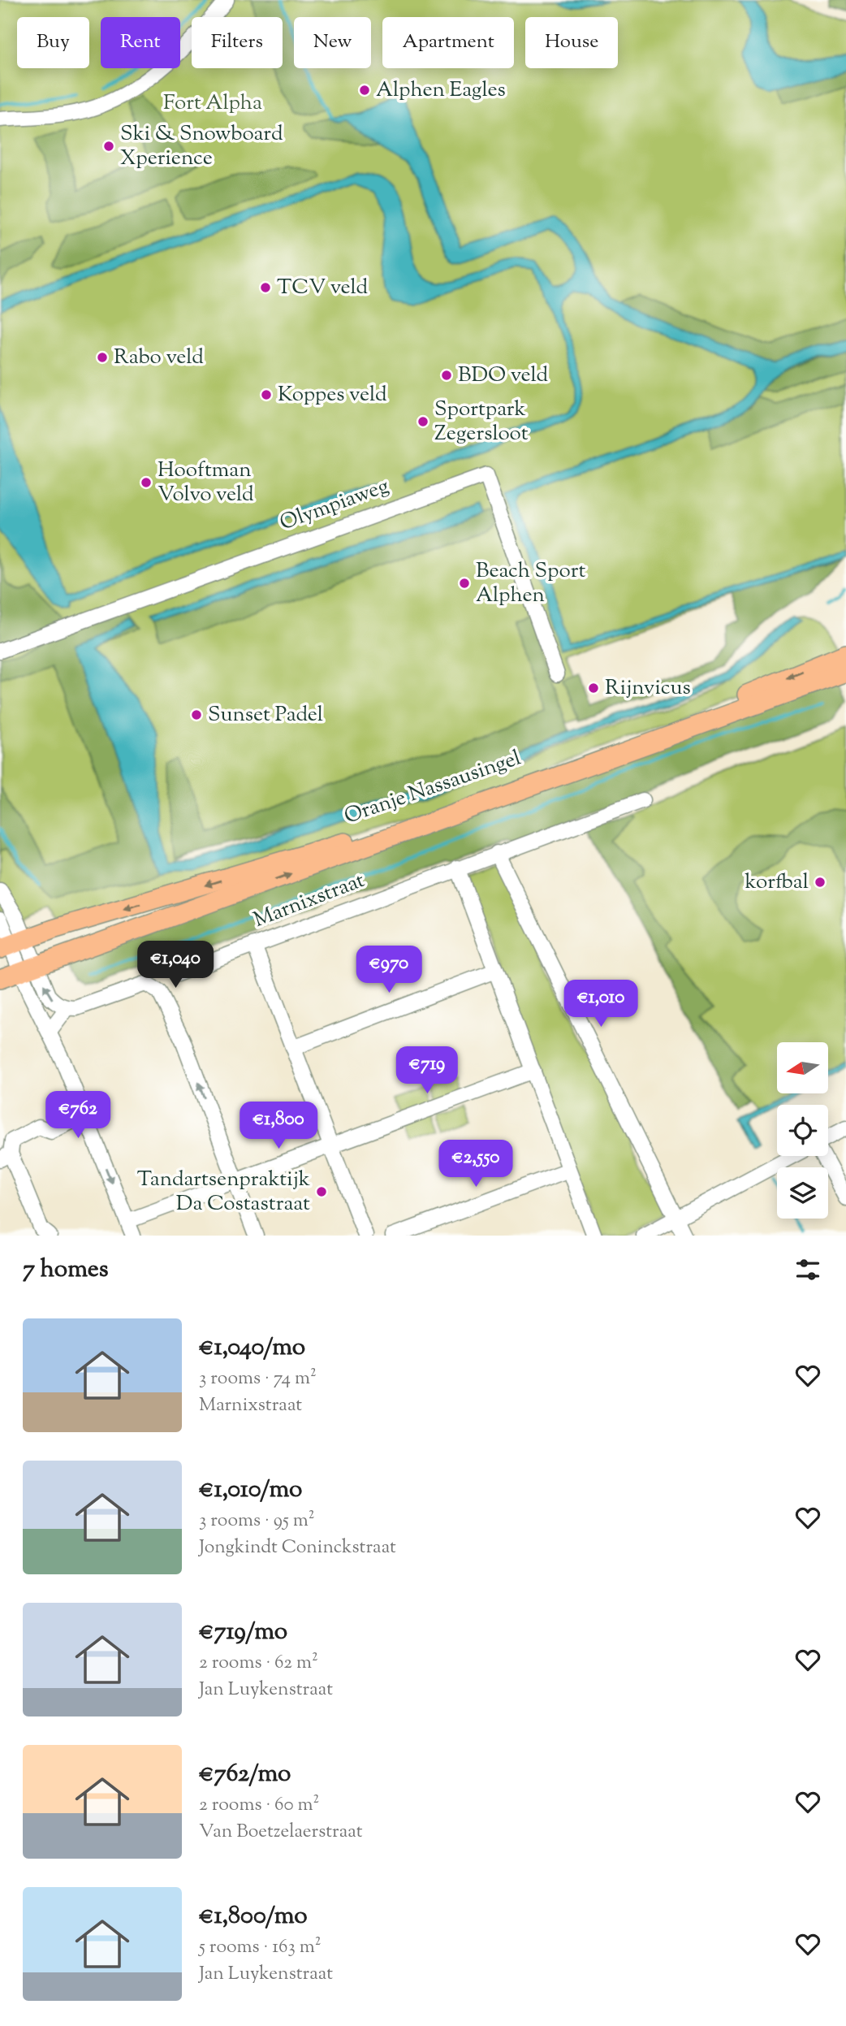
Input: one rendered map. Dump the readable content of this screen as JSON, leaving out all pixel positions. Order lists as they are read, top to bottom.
{
  "streets": {
    "main road": ["Oranje Nassausingel"],
    "street": ["Olympiaweg", "Marnixstraat"]
  },
  "parks": ["Fort Alpha"],
  "places": [
    "Alphen Eagles",
    "Ski & Snowboard Xperience",
    "TCV veld",
    "Rabo veld",
    "BDO veld",
    "Koppes veld",
    "Sportpark Zegersloot",
    "Hooftman Volvo veld",
    "Beach Sport Alphen",
    "Rijnvicus",
    "Sunset Padel",
    "korfbal",
    "Tandartsenpraktijk Da Costastraat"
  ],
  "north": "left",
  "page": {
    "chip": [
      "Buy",
      "Rent",
      "Filters",
      "New",
      "Apartment",
      "House"
    ],
    "price": [
      "€1,040",
      "€970",
      "€1,010",
      "€719",
      "€762",
      "€1,800",
      "€2,550"
    ],
    "heading": "7 homes",
    "list": [
      {
        "name": "€1,040/mo",
        "note": "3 rooms · 74 m² · Marnixstraat"
      },
      {
        "name": "€1,010/mo",
        "note": "3 rooms · 95 m² · Jongkindt Coninckstraat"
      },
      {
        "name": "€719/mo",
        "note": "2 rooms · 62 m² · Jan Luykenstraat"
      },
      {
        "name": "€762/mo",
        "note": "2 rooms · 60 m² · Van Boetzelaerstraat"
      },
      {
        "name": "€1,800/mo",
        "note": "5 rooms · 163 m² · Jan Luykenstraat"
      }
    ]
  }
}
